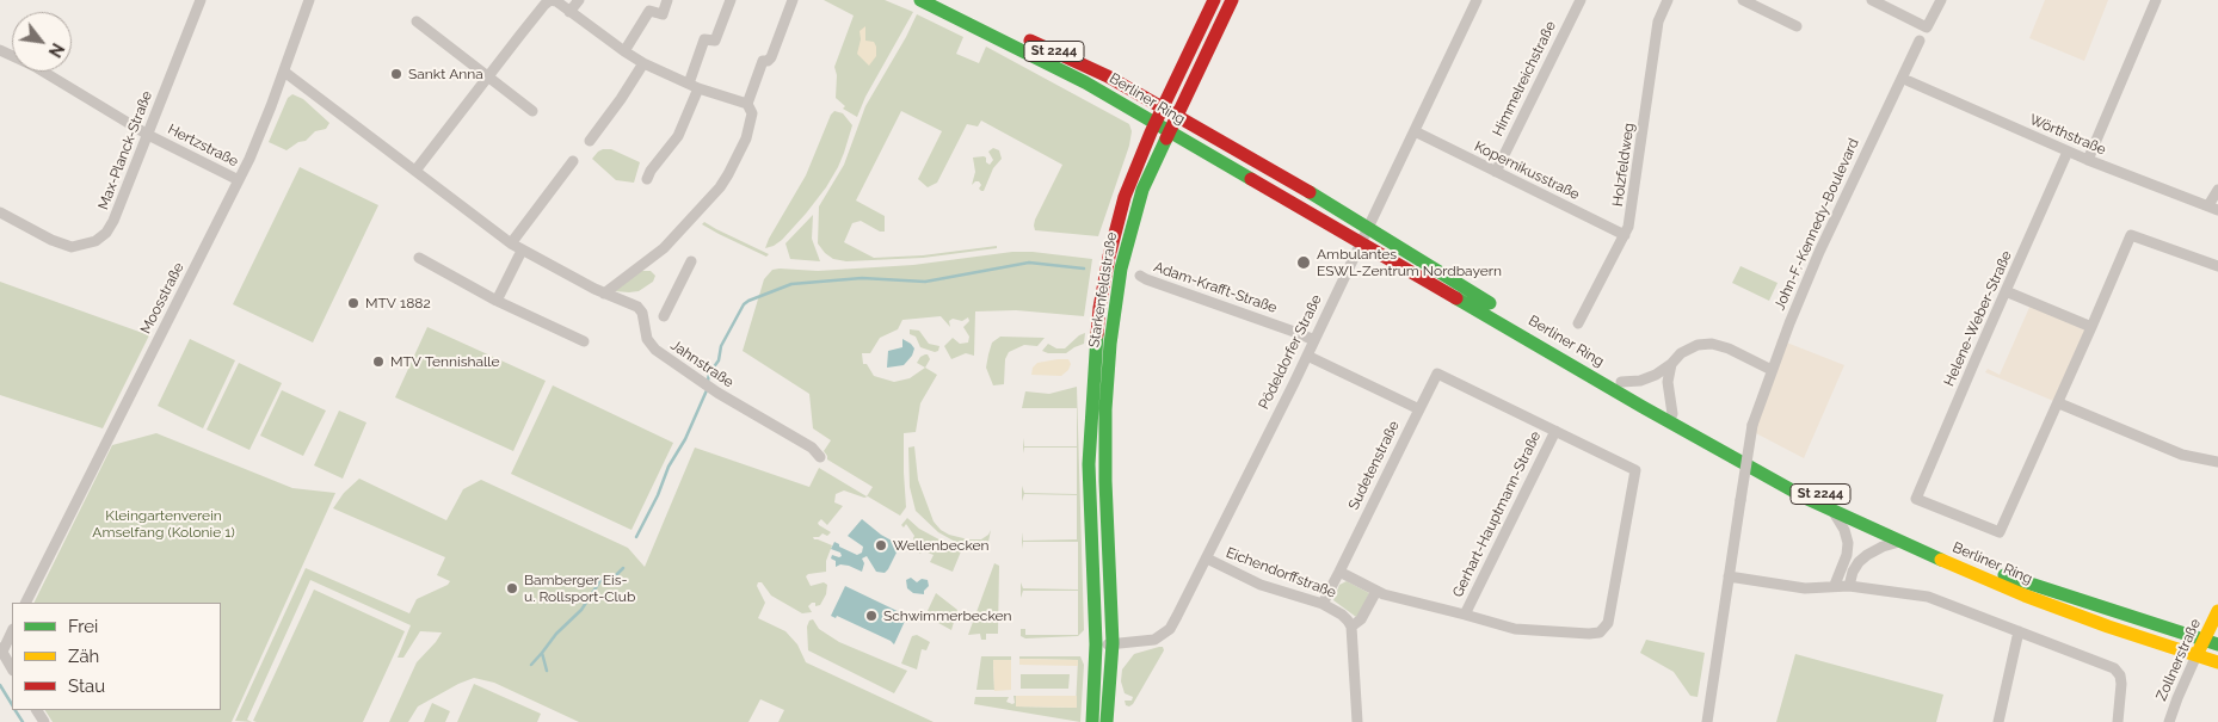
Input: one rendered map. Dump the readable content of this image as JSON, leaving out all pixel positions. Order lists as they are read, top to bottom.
{
  "streets": {
    "main road": [
      "St 2244",
      "Berliner Ring",
      "Starkenfeldstraße",
      "Zollnerstraße"
    ],
    "street": [
      "Himmelreichstraße",
      "Wörthstraße",
      "Hertzstraße",
      "Max-Planck-Straße",
      "Holzfeldweg",
      "Kopernikusstraße",
      "John-F.-Kennedy-Boulevard",
      "Adam-Krafft-Straße",
      "Moosstraße",
      "Helene-Weber-Straße",
      "Pödeldorfer Straße",
      "Jahnstraße",
      "Sudetenstraße",
      "Gerhart-Hauptmann-Straße",
      "Eichendorffstraße"
    ]
  },
  "crossings": [
    ["Himmelreichstraße", "Kopernikusstraße"],
    ["Berliner Ring", "Starkenfeldstraße"],
    ["Berliner Ring", "Pödeldorfer Straße"],
    ["Berliner Ring", "Zollnerstraße"],
    ["Wörthstraße", "Helene-Weber-Straße"],
    ["Hertzstraße", "Max-Planck-Straße"],
    ["Hertzstraße", "Moosstraße"],
    ["Holzfeldweg", "Kopernikusstraße"],
    ["Kopernikusstraße", "Pödeldorfer Straße"],
    ["Adam-Krafft-Straße", "Pödeldorfer Straße"],
    ["Starkenfeldstraße", "Pödeldorfer Straße"],
    ["Moosstraße", "Jahnstraße"],
    ["Pödeldorfer Straße", "Eichendorffstraße"],
    ["Sudetenstraße", "Gerhart-Hauptmann-Straße"],
    ["Sudetenstraße", "Eichendorffstraße"]
  ],
  "parks": ["Kleingartenverein Amselfang (Kolonie 1)"],
  "places": [
    "Sankt Anna",
    "Ambulantes ESWL-Zentrum Nordbayern",
    "MTV 1882",
    "MTV Tennishalle",
    "Wellenbecken",
    "Bamberger Eis- u. Rollsport-Club",
    "Schwimmerbecken"
  ],
  "legend": ["Frei", "Zäh", "Stau"],
  "north": "bottom right"
}
